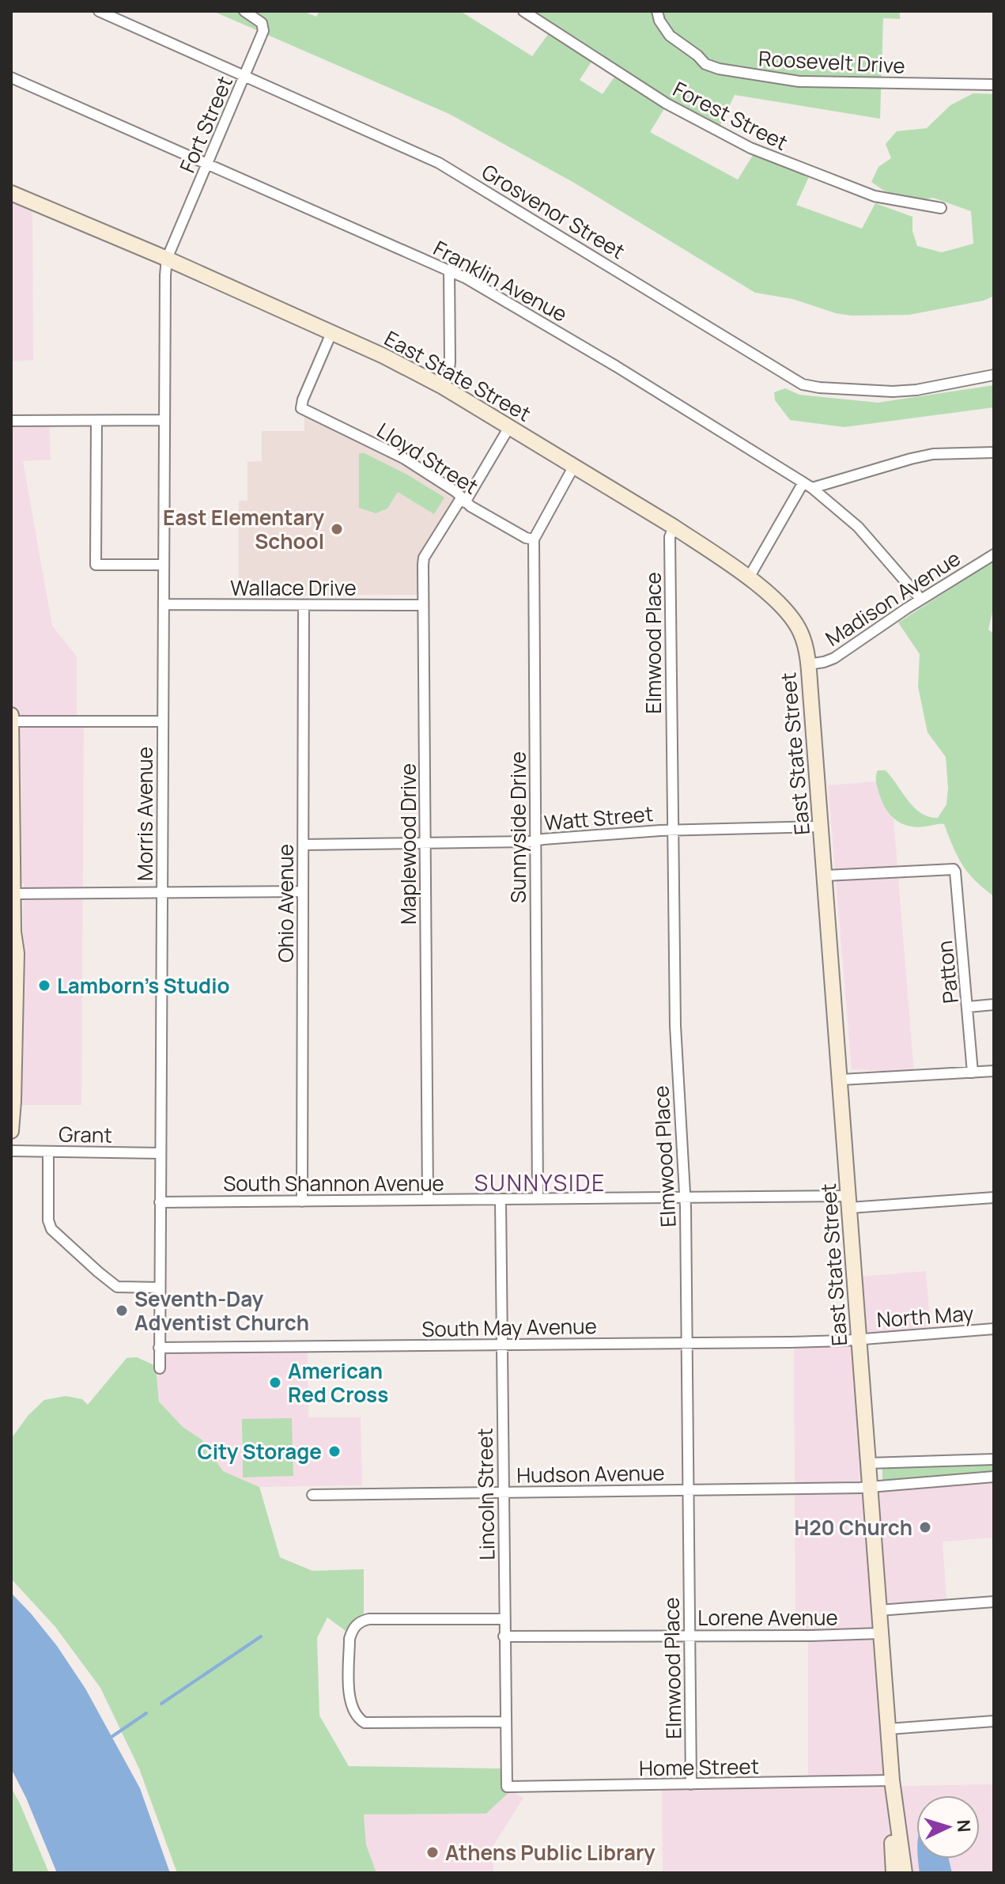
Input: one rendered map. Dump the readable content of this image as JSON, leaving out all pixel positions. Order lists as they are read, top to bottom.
{
  "streets": {
    "main road": ["East State Street"],
    "street": [
      "Roosevelt Drive",
      "Forest Street",
      "Fort Street",
      "Grosvenor Street",
      "Franklin Avenue",
      "Lloyd Street",
      "Wallace Drive",
      "Madison Avenue",
      "Elmwood Place",
      "Morris Avenue",
      "Watt Street",
      "Sunnyside Drive",
      "Maplewood Drive",
      "Ohio Avenue",
      "Patton",
      "Grant",
      "South Shannon Avenue",
      "North May",
      "South May Avenue",
      "Hudson Avenue",
      "Lincoln Street",
      "Lorene Avenue",
      "Home Street"
    ]
  },
  "crossings": [
    ["Fort Street", "Grosvenor Street"],
    ["Fort Street", "Franklin Avenue"],
    ["Fort Street", "East State Street"],
    ["Fort Street", "Morris Avenue"],
    ["Franklin Avenue", "Madison Avenue"],
    ["East State Street", "Lloyd Street"],
    ["East State Street", "Madison Avenue"],
    ["East State Street", "Elmwood Place"],
    ["East State Street", "Morris Avenue"],
    ["East State Street", "Watt Street"],
    ["East State Street", "Sunnyside Drive"],
    ["East State Street", "Maplewood Drive"],
    ["East State Street", "Patton"],
    ["East State Street", "South Shannon Avenue"],
    ["East State Street", "North May"],
    ["East State Street", "South May Avenue"],
    ["East State Street", "Hudson Avenue"],
    ["East State Street", "Lorene Avenue"],
    ["East State Street", "Home Street"],
    ["Lloyd Street", "Sunnyside Drive"],
    ["Lloyd Street", "Maplewood Drive"],
    ["Wallace Drive", "Morris Avenue"],
    ["Wallace Drive", "Maplewood Drive"],
    ["Wallace Drive", "Ohio Avenue"],
    ["Elmwood Place", "Watt Street"],
    ["Elmwood Place", "South Shannon Avenue"],
    ["Elmwood Place", "South May Avenue"],
    ["Elmwood Place", "Hudson Avenue"],
    ["Elmwood Place", "Lorene Avenue"],
    ["Elmwood Place", "Home Street"],
    ["Morris Avenue", "Grant"],
    ["Morris Avenue", "South Shannon Avenue"],
    ["Morris Avenue", "South May Avenue"],
    ["Watt Street", "Sunnyside Drive"],
    ["Watt Street", "Maplewood Drive"],
    ["Watt Street", "Ohio Avenue"],
    ["Sunnyside Drive", "South Shannon Avenue"],
    ["Maplewood Drive", "South Shannon Avenue"],
    ["Ohio Avenue", "South Shannon Avenue"],
    ["South Shannon Avenue", "Lincoln Street"],
    ["North May", "South May Avenue"],
    ["South May Avenue", "Lincoln Street"],
    ["Hudson Avenue", "Lincoln Street"],
    ["Lincoln Street", "Lorene Avenue"],
    ["Lincoln Street", "Home Street"]
  ],
  "districts": ["SUNNYSIDE"],
  "places": [
    "East Elementary School",
    "Lamborn's Studio",
    "Seventh-Day Adventist Church",
    "American Red Cross",
    "City Storage",
    "H20 Church",
    "Athens Public Library"
  ],
  "north": "right"
}
